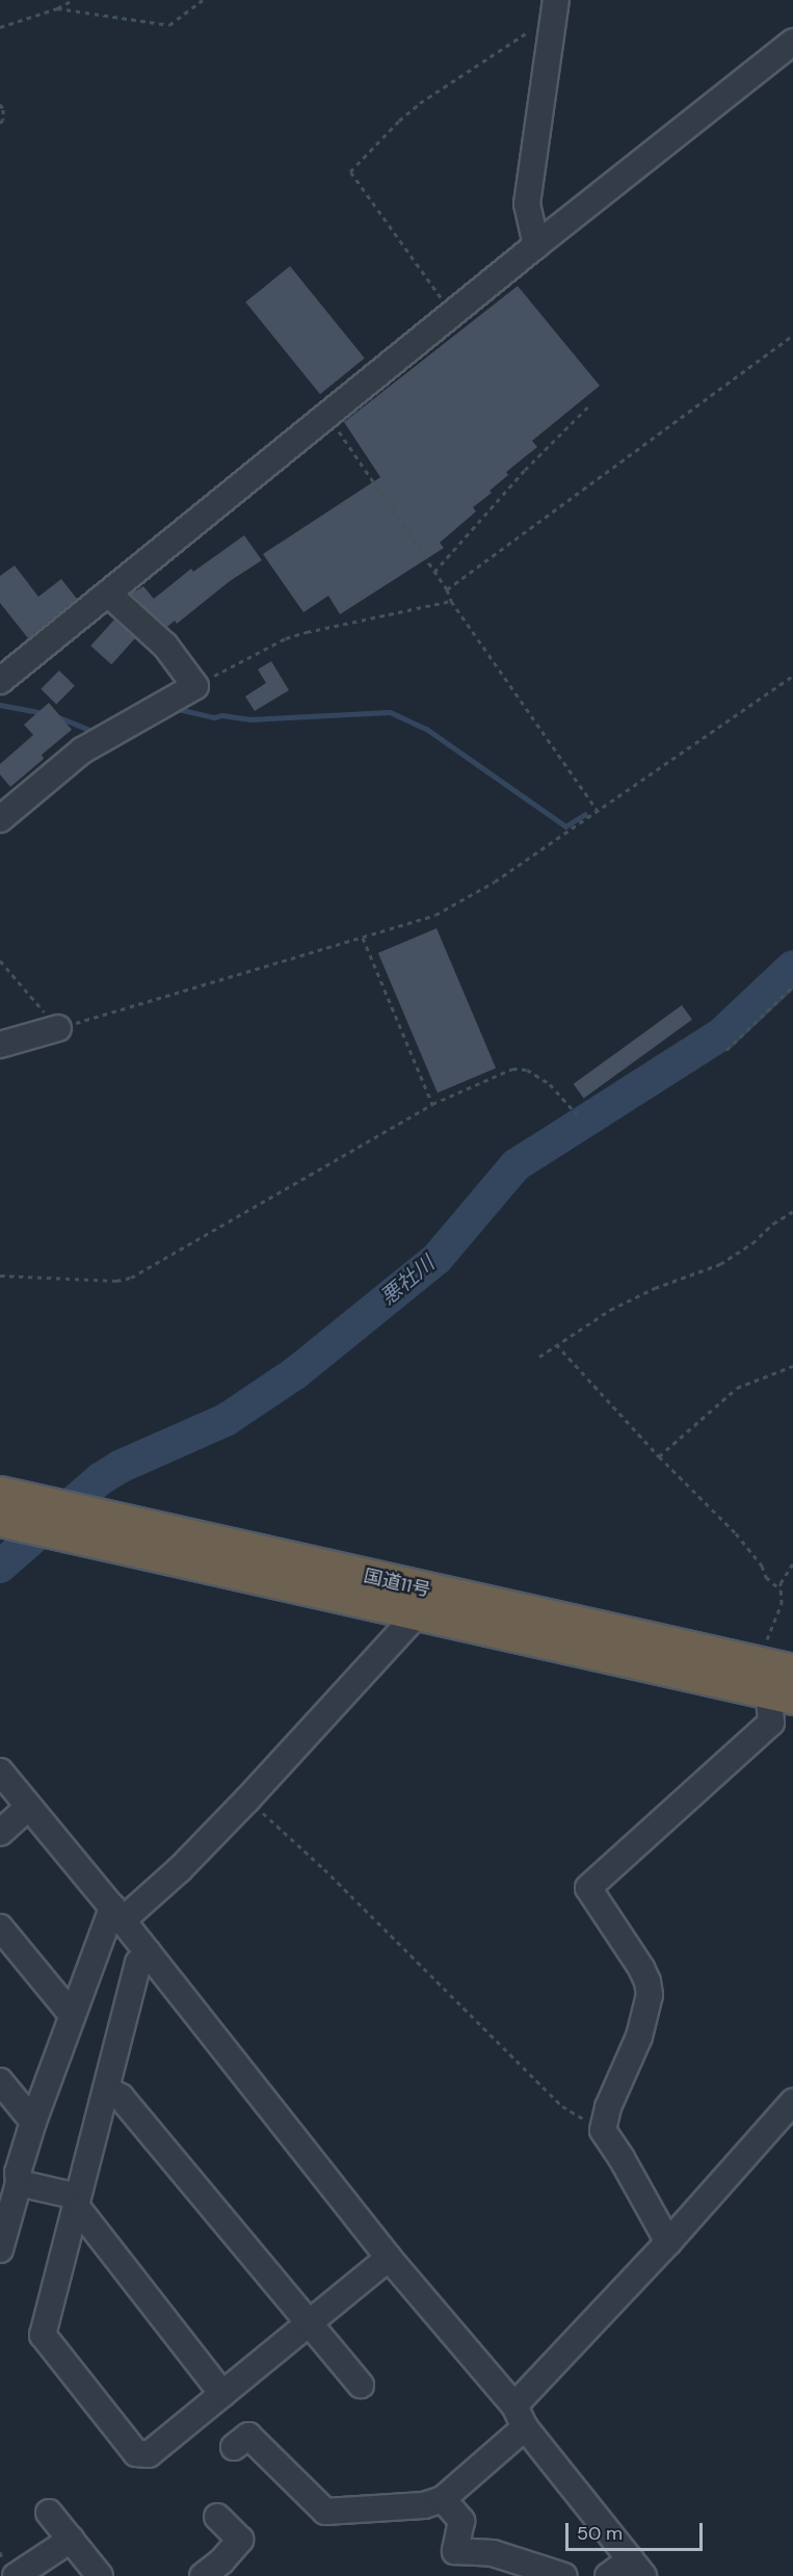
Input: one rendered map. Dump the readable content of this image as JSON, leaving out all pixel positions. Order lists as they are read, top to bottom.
{
  "streets": {
    "highway": ["国道11号"]
  },
  "water": ["悪社川"],
  "scale_bar": "50 m"
}
